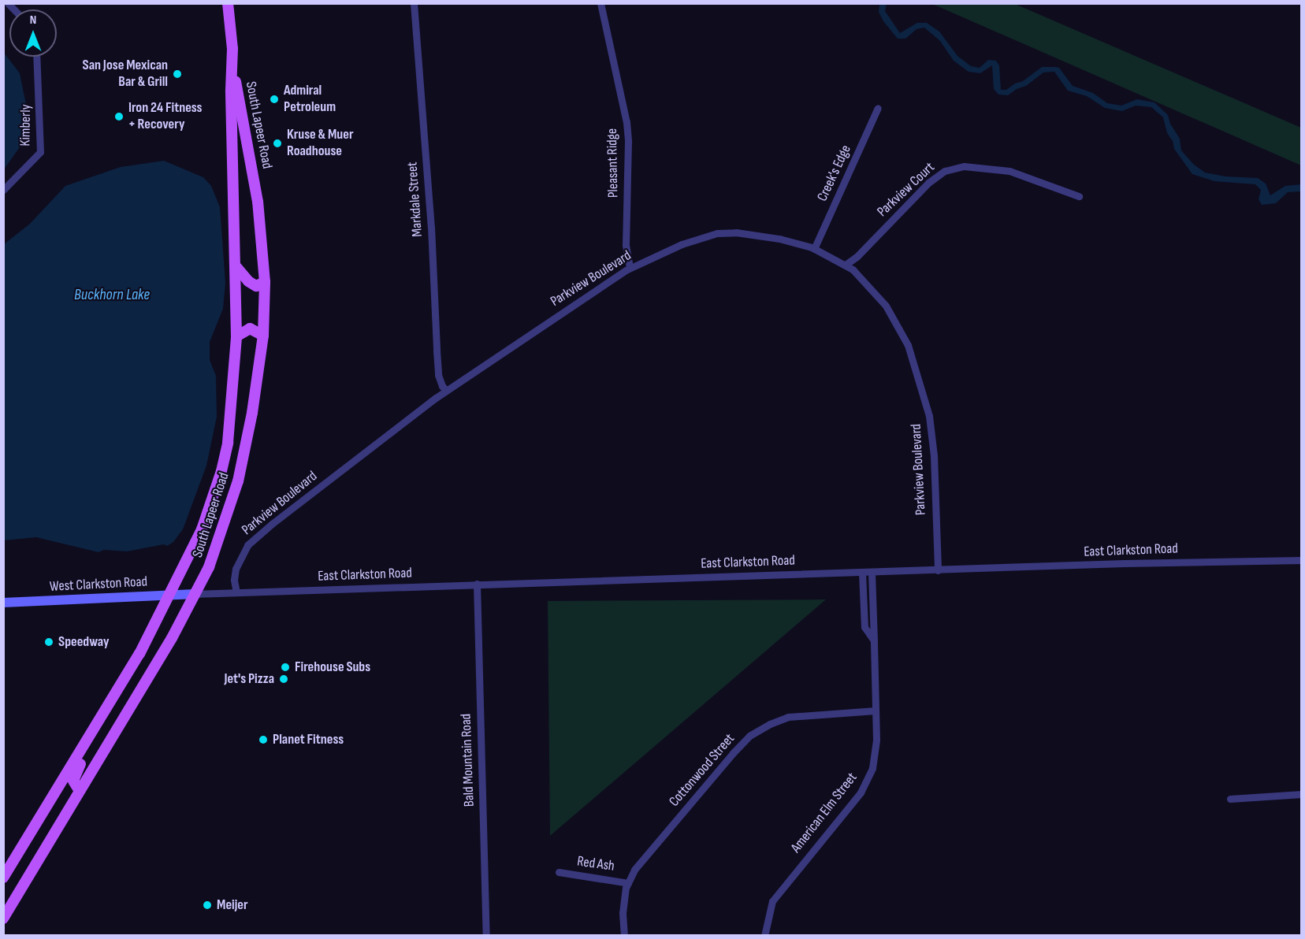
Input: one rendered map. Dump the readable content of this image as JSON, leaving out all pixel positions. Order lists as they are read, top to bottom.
{
  "streets": {
    "main road": ["South Lapeer Road", "West Clarkston Road"],
    "street": [
      "Kimberly",
      "Pleasant Ridge",
      "Creek's Edge",
      "Parkview Court",
      "Markdale Street",
      "Parkview Boulevard",
      "East Clarkston Road",
      "Bald Mountain Road",
      "Cottonwood Street",
      "American Elm Street",
      "Red Ash"
    ]
  },
  "crossings": [
    ["South Lapeer Road", "East Clarkston Road"],
    ["South Lapeer Road", "West Clarkston Road"],
    ["Pleasant Ridge", "Parkview Boulevard"],
    ["Creek's Edge", "Parkview Boulevard"],
    ["Parkview Court", "Parkview Boulevard"],
    ["Markdale Street", "Parkview Boulevard"],
    ["Parkview Boulevard", "East Clarkston Road"],
    ["East Clarkston Road", "West Clarkston Road"],
    ["East Clarkston Road", "Bald Mountain Road"],
    ["East Clarkston Road", "American Elm Street"],
    ["Cottonwood Street", "American Elm Street"],
    ["Cottonwood Street", "Red Ash"]
  ],
  "water": ["Buckhorn Lake"],
  "places": [
    "San Jose Mexican Bar & Grill",
    "Admiral Petroleum",
    "Iron 24 Fitness + Recovery",
    "Kruse & Muer Roadhouse",
    "Speedway",
    "Firehouse Subs",
    "Jet's Pizza",
    "Planet Fitness",
    "Meijer"
  ],
  "north": "top"
}
